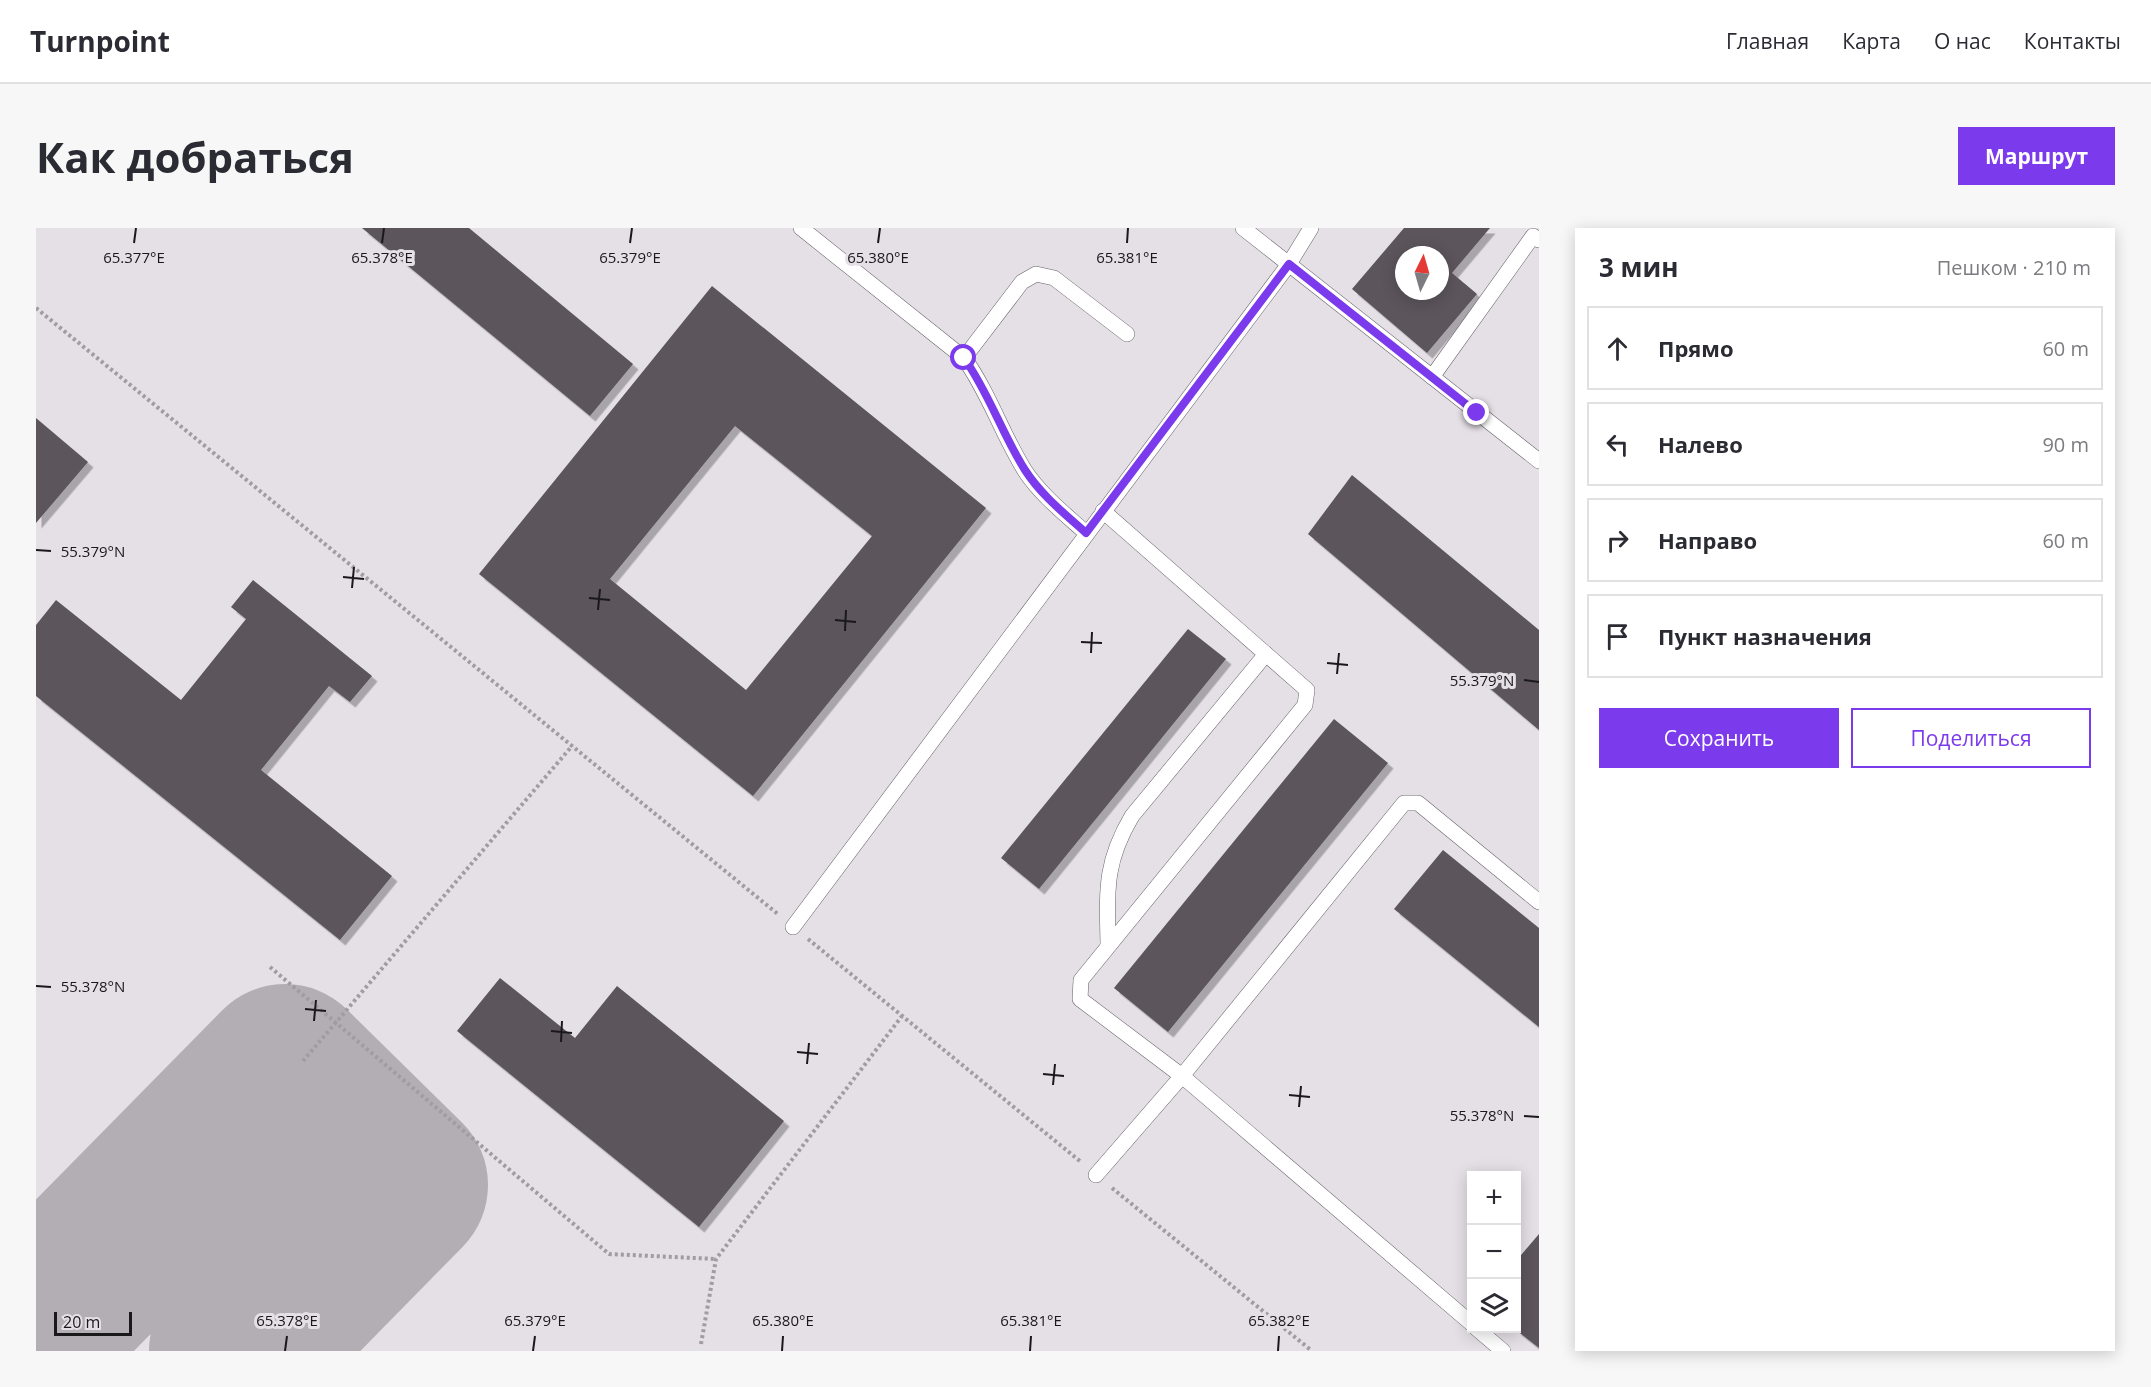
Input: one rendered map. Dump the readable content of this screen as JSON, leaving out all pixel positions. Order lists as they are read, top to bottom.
{
  "scale_bar": "20 m",
  "north": "top",
  "page": {
    "header": "Turnpoint",
    "nav": [
      "Главная",
      "Карта",
      "О нас",
      "Контакты"
    ],
    "buttons": [
      "Маршрут",
      ["Сохранить", "Поделиться"]
    ],
    "title": "Как добраться",
    "heading": ["3 мин", "Пешком · 210 m"],
    "list": [
      ["Прямо", "60 m"],
      ["Налево", "90 m"],
      ["Направо", "60 m"],
      "Пункт назначения"
    ],
    "map_buttons": ["+", "−"],
    "scale": "20 m"
  },
  "coordinates": [
    "65.377°E",
    "65.378°E",
    "65.379°E",
    "65.380°E",
    "65.381°E",
    "55.379°N",
    "55.378°N",
    "65.382°E"
  ]
}
